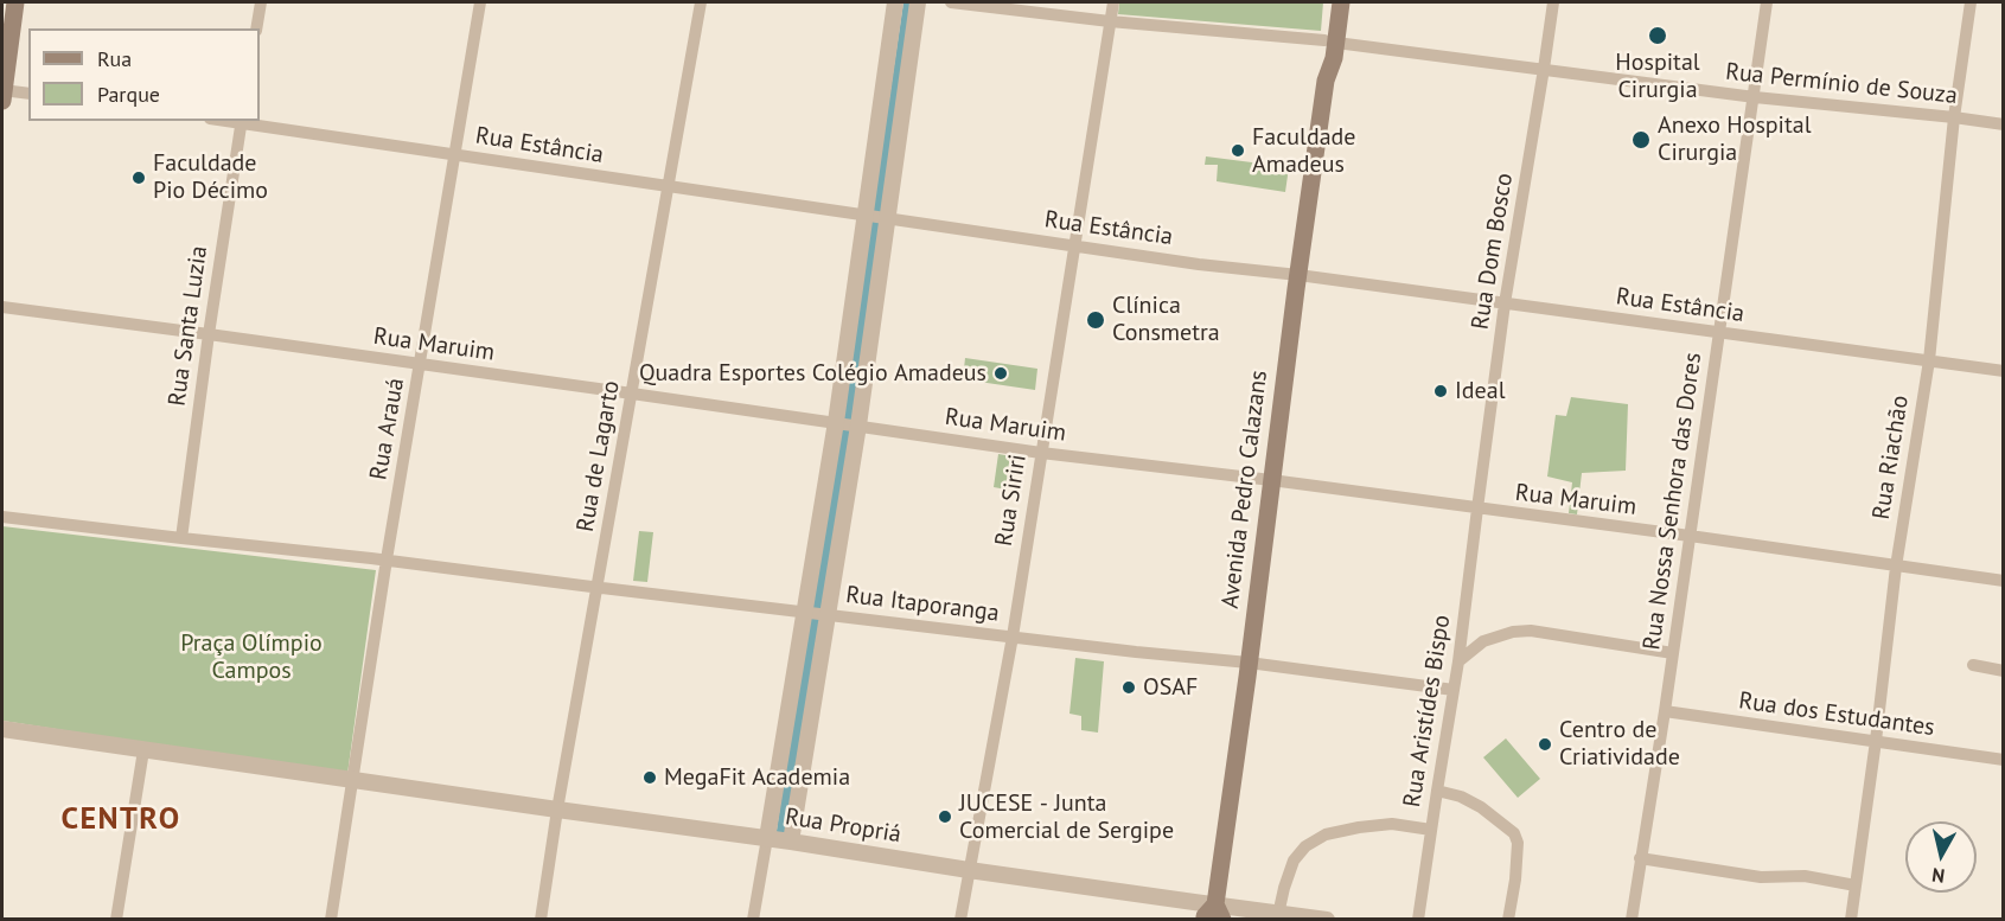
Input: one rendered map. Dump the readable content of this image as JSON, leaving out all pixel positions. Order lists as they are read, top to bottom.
{
  "streets": {
    "main road": ["Avenida Pedro Calazans"],
    "street": [
      "Rua Permínio de Souza",
      "Rua Estância",
      "Rua Dom Bosco",
      "Rua Santa Luzia",
      "Rua Maruim",
      "Rua Arauá",
      "Rua de Lagarto",
      "Rua Riachão",
      "Rua Siriri",
      "Rua Nossa Senhora das Dores",
      "Rua Itaporanga",
      "Rua Aristídes Bispo",
      "Rua dos Estudantes",
      "Rua Propriá"
    ]
  },
  "crossings": [
    ["Rua Permínio de Souza", "Rua Dom Bosco"],
    ["Rua Permínio de Souza", "Rua Riachão"],
    ["Rua Permínio de Souza", "Avenida Pedro Calazans"],
    ["Rua Permínio de Souza", "Rua Siriri"],
    ["Rua Permínio de Souza", "Rua Nossa Senhora das Dores"],
    ["Rua Estância", "Rua Dom Bosco"],
    ["Rua Estância", "Rua Santa Luzia"],
    ["Rua Estância", "Rua Arauá"],
    ["Rua Estância", "Rua de Lagarto"],
    ["Rua Estância", "Rua Riachão"],
    ["Rua Estância", "Avenida Pedro Calazans"],
    ["Rua Estância", "Rua Siriri"],
    ["Rua Estância", "Rua Nossa Senhora das Dores"],
    ["Rua Dom Bosco", "Rua Maruim"],
    ["Rua Dom Bosco", "Rua Aristídes Bispo"],
    ["Rua Santa Luzia", "Rua Maruim"],
    ["Rua Maruim", "Rua Arauá"],
    ["Rua Maruim", "Rua de Lagarto"],
    ["Rua Maruim", "Rua Riachão"],
    ["Rua Maruim", "Avenida Pedro Calazans"],
    ["Rua Maruim", "Rua Siriri"],
    ["Rua Maruim", "Rua Nossa Senhora das Dores"],
    ["Rua Maruim", "Rua Aristídes Bispo"],
    ["Rua Arauá", "Rua Itaporanga"],
    ["Rua Arauá", "Rua Propriá"],
    ["Rua de Lagarto", "Rua Itaporanga"],
    ["Rua de Lagarto", "Rua Propriá"],
    ["Rua Riachão", "Rua dos Estudantes"],
    ["Avenida Pedro Calazans", "Rua Itaporanga"],
    ["Avenida Pedro Calazans", "Rua Propriá"],
    ["Rua Siriri", "Rua Itaporanga"],
    ["Rua Siriri", "Rua Propriá"],
    ["Rua Nossa Senhora das Dores", "Rua dos Estudantes"],
    ["Rua Itaporanga", "Rua Aristídes Bispo"]
  ],
  "districts": ["CENTRO"],
  "parks": ["Praça Olímpio Campos"],
  "places": [
    "Hospital Cirurgia",
    "Anexo Hospital Cirurgia",
    "Faculdade Amadeus",
    "Faculdade Pio Décimo",
    "Clínica Consmetra",
    "Quadra Esportes Colégio Amadeus",
    "Ideal",
    "OSAF",
    "Centro de Criatividade",
    "MegaFit Academia",
    "JUCESE - Junta Comercial de Sergipe"
  ],
  "legend": ["Rua", "Parque"],
  "north": "bottom"
}
